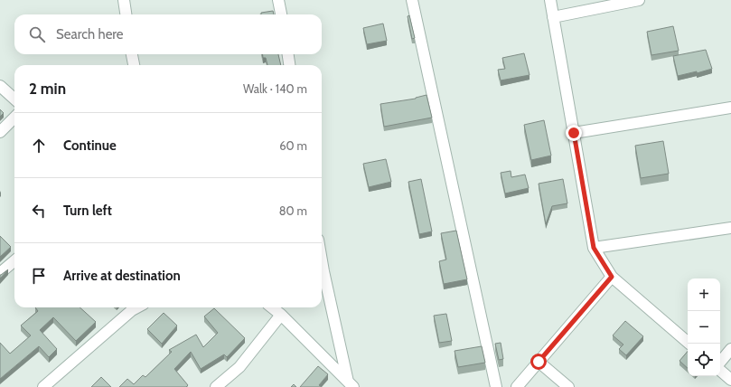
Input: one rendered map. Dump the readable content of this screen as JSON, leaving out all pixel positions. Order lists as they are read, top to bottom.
{
  "page": {
    "search": "Search here",
    "heading": ["2 min", "Walk · 140 m"],
    "list": [
      ["Continue", "60 m"],
      ["Turn left", "80 m"],
      "Arrive at destination"
    ],
    "map_buttons": ["+", "−"]
  }
}
